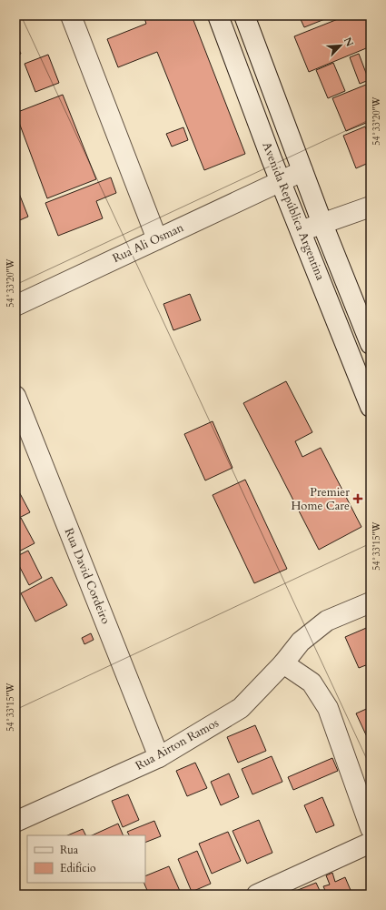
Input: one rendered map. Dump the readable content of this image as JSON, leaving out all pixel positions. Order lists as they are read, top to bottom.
{
  "streets": {
    "street": [
      "Avenida República Argentina",
      "Rua Ali Osman",
      "Rua David Cordeiro",
      "Rua Airton Ramos"
    ]
  },
  "crossings": [
    ["Avenida República Argentina", "Rua Ali Osman"],
    ["Rua David Cordeiro", "Rua Airton Ramos"]
  ],
  "places": {
    "health": ["Premier Home Care"]
  },
  "legend": ["Rua", "Edifício"],
  "north": "top right",
  "coordinates": ["54°33'20\"W", "54°33'15\"W"]
}
